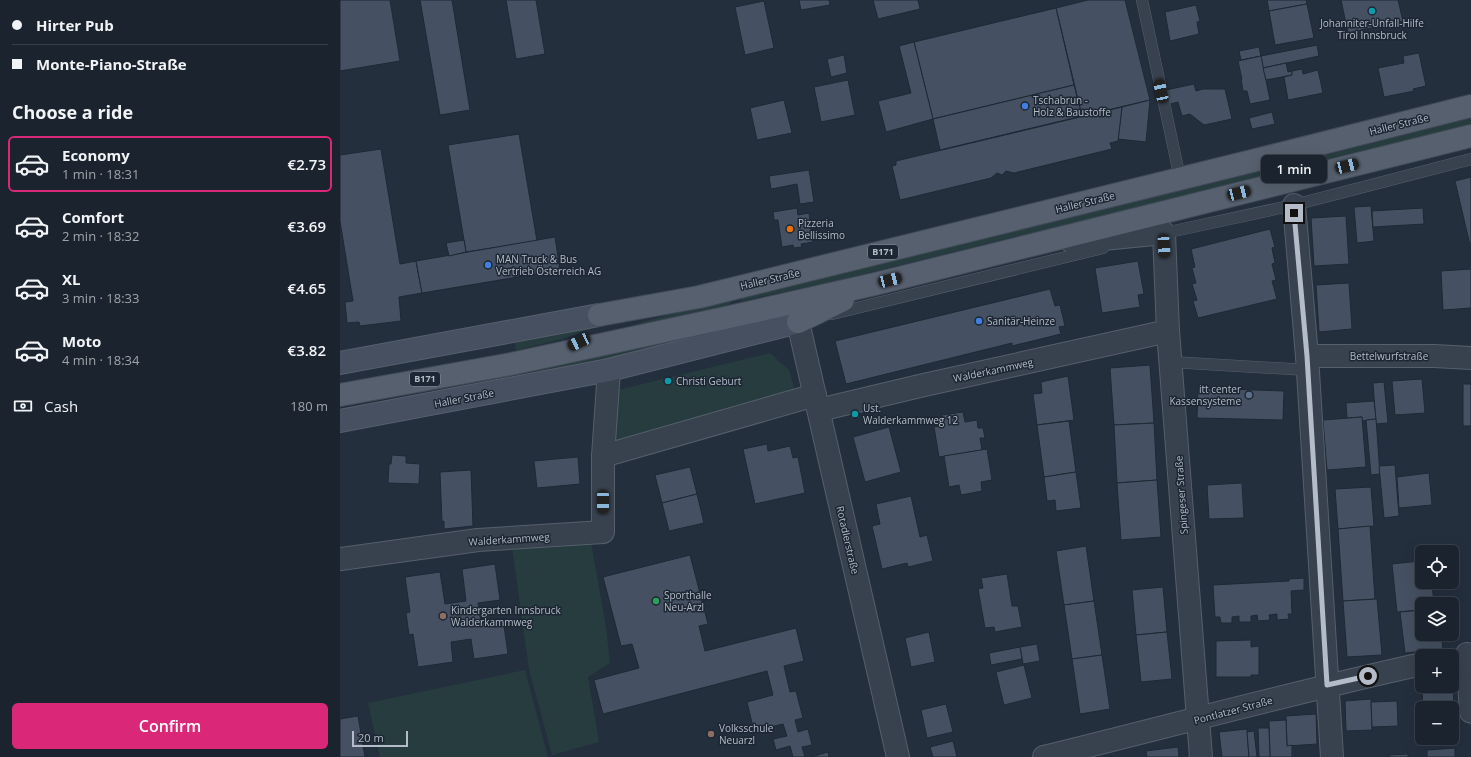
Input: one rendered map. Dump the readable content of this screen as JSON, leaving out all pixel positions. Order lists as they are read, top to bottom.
{
  "streets": {
    "main road": ["Haller Straße", "B171"],
    "street": [
      "Bettelwurfstraße",
      "Walderkammweg",
      "Spingeser Straße",
      "Rotadlerstraße",
      "Pontlatzer Straße"
    ]
  },
  "crossings": [
    ["Haller Straße", "Walderkammweg"],
    ["Haller Straße", "Spingeser Straße"],
    ["Haller Straße", "Rotadlerstraße"],
    ["Walderkammweg", "Spingeser Straße"],
    ["Walderkammweg", "Rotadlerstraße"],
    ["Spingeser Straße", "Pontlatzer Straße"]
  ],
  "places": [
    "Johanniter-Unfall-Hilfe Tirol Innsbruck",
    "Tschabrun - Holz & Baustoffe",
    "Pizzeria Bellissimo",
    "MAN Truck & Bus Vertrieb Österreich AG",
    "Sanitär-Heinze",
    "Christi Geburt",
    "itt center Kassensysteme",
    "Ust. Walderkammweg 12",
    "Sporthalle Neu-Arzl",
    "Kindergarten Innsbruck Walderkammweg",
    "Volksschule Neuarzl"
  ],
  "scale_bar": "20 m",
  "page": {
    "banner": ["Hirter Pub", "Monte-Piano-Straße"],
    "heading": "Choose a ride",
    "list": [
      {
        "name": "Economy",
        "note": "1 min · 18:31",
        "value": "€2.73"
      },
      {
        "name": "Comfort",
        "note": "2 min · 18:32",
        "value": "€3.69"
      },
      {
        "name": "XL",
        "note": "3 min · 18:33",
        "value": "€4.65"
      },
      {
        "name": "Moto",
        "note": "4 min · 18:34",
        "value": "€3.82"
      }
    ],
    "bubble": "1 min",
    "pay": ["Cash", "180 m"],
    "map_buttons": ["+", "−"],
    "buttons": "Confirm",
    "scale": "20 m"
  }
}
